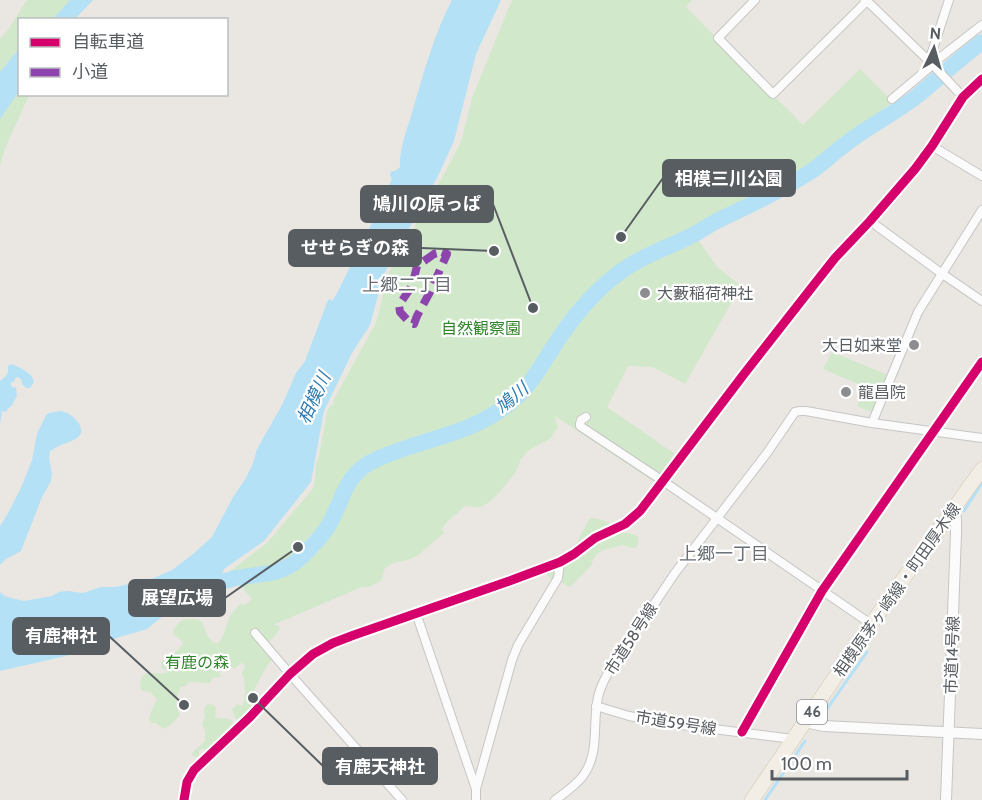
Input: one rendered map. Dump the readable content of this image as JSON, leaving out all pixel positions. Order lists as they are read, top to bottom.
{
  "streets": {
    "main road": ["相模原茅ヶ崎線・町田厚木線", "46"],
    "street": ["市道58号線", "市道14号線", "市道59号線"]
  },
  "crossings": [
    ["相模原茅ヶ崎線・町田厚木線", "市道14号線"],
    ["相模原茅ヶ崎線・町田厚木線", "市道59号線"],
    ["市道58号線", "市道59号線"]
  ],
  "districts": ["上郷二丁目", "上郷一丁目"],
  "water": ["相模川", "鳩川"],
  "parks": ["自然観察園", "有鹿の森"],
  "places": [
    "相模三川公園",
    "せせらぎの森",
    "大藪稲荷神社",
    "鳩川の原っぱ",
    "大日如来堂",
    "龍昌院",
    "展望広場",
    "有鹿天神社",
    "有鹿神社"
  ],
  "legend": ["自転車道", "小道"],
  "scale_bar": "100 m",
  "north": "top"
}
